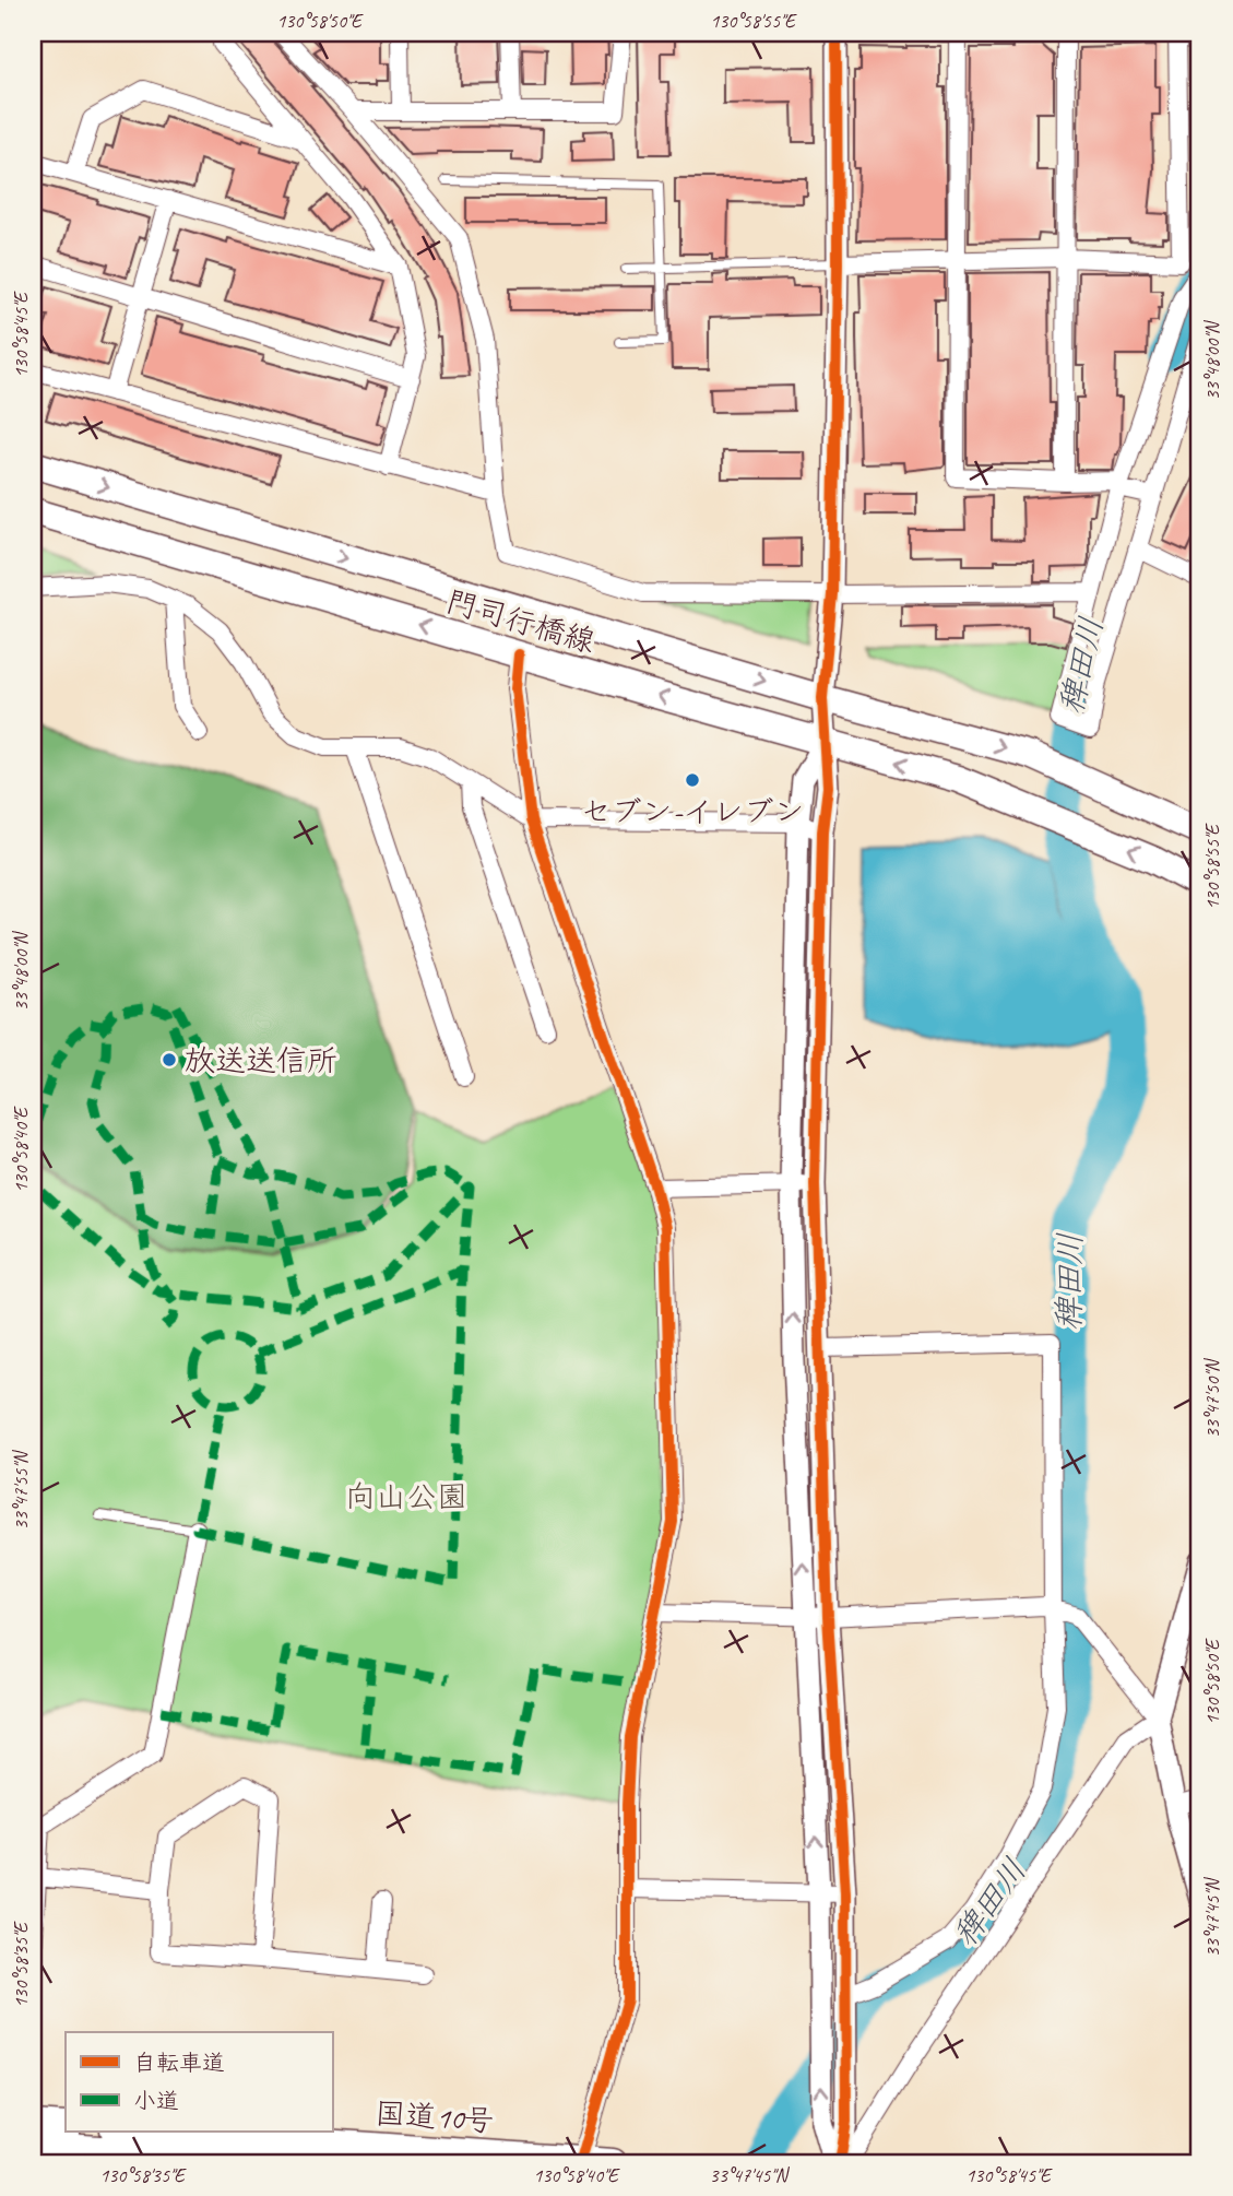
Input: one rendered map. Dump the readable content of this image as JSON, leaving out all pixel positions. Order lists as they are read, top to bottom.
{
  "streets": {
    "highway": ["国道10号"],
    "main road": ["門司行橋線"]
  },
  "water": ["稗田川"],
  "parks": ["向山公園"],
  "places": ["セブン-イレブン", "放送送信所"],
  "legend": ["自転車道", "小道"],
  "coordinates": [
    "130°58'50\"E",
    "130°58'55\"E",
    "130°58'45\"E",
    "33°48'00\"N",
    "130°58'40\"E",
    "33°47'50\"N",
    "33°47'55\"N",
    "33°47'45\"N",
    "130°58'35\"E"
  ]
}
